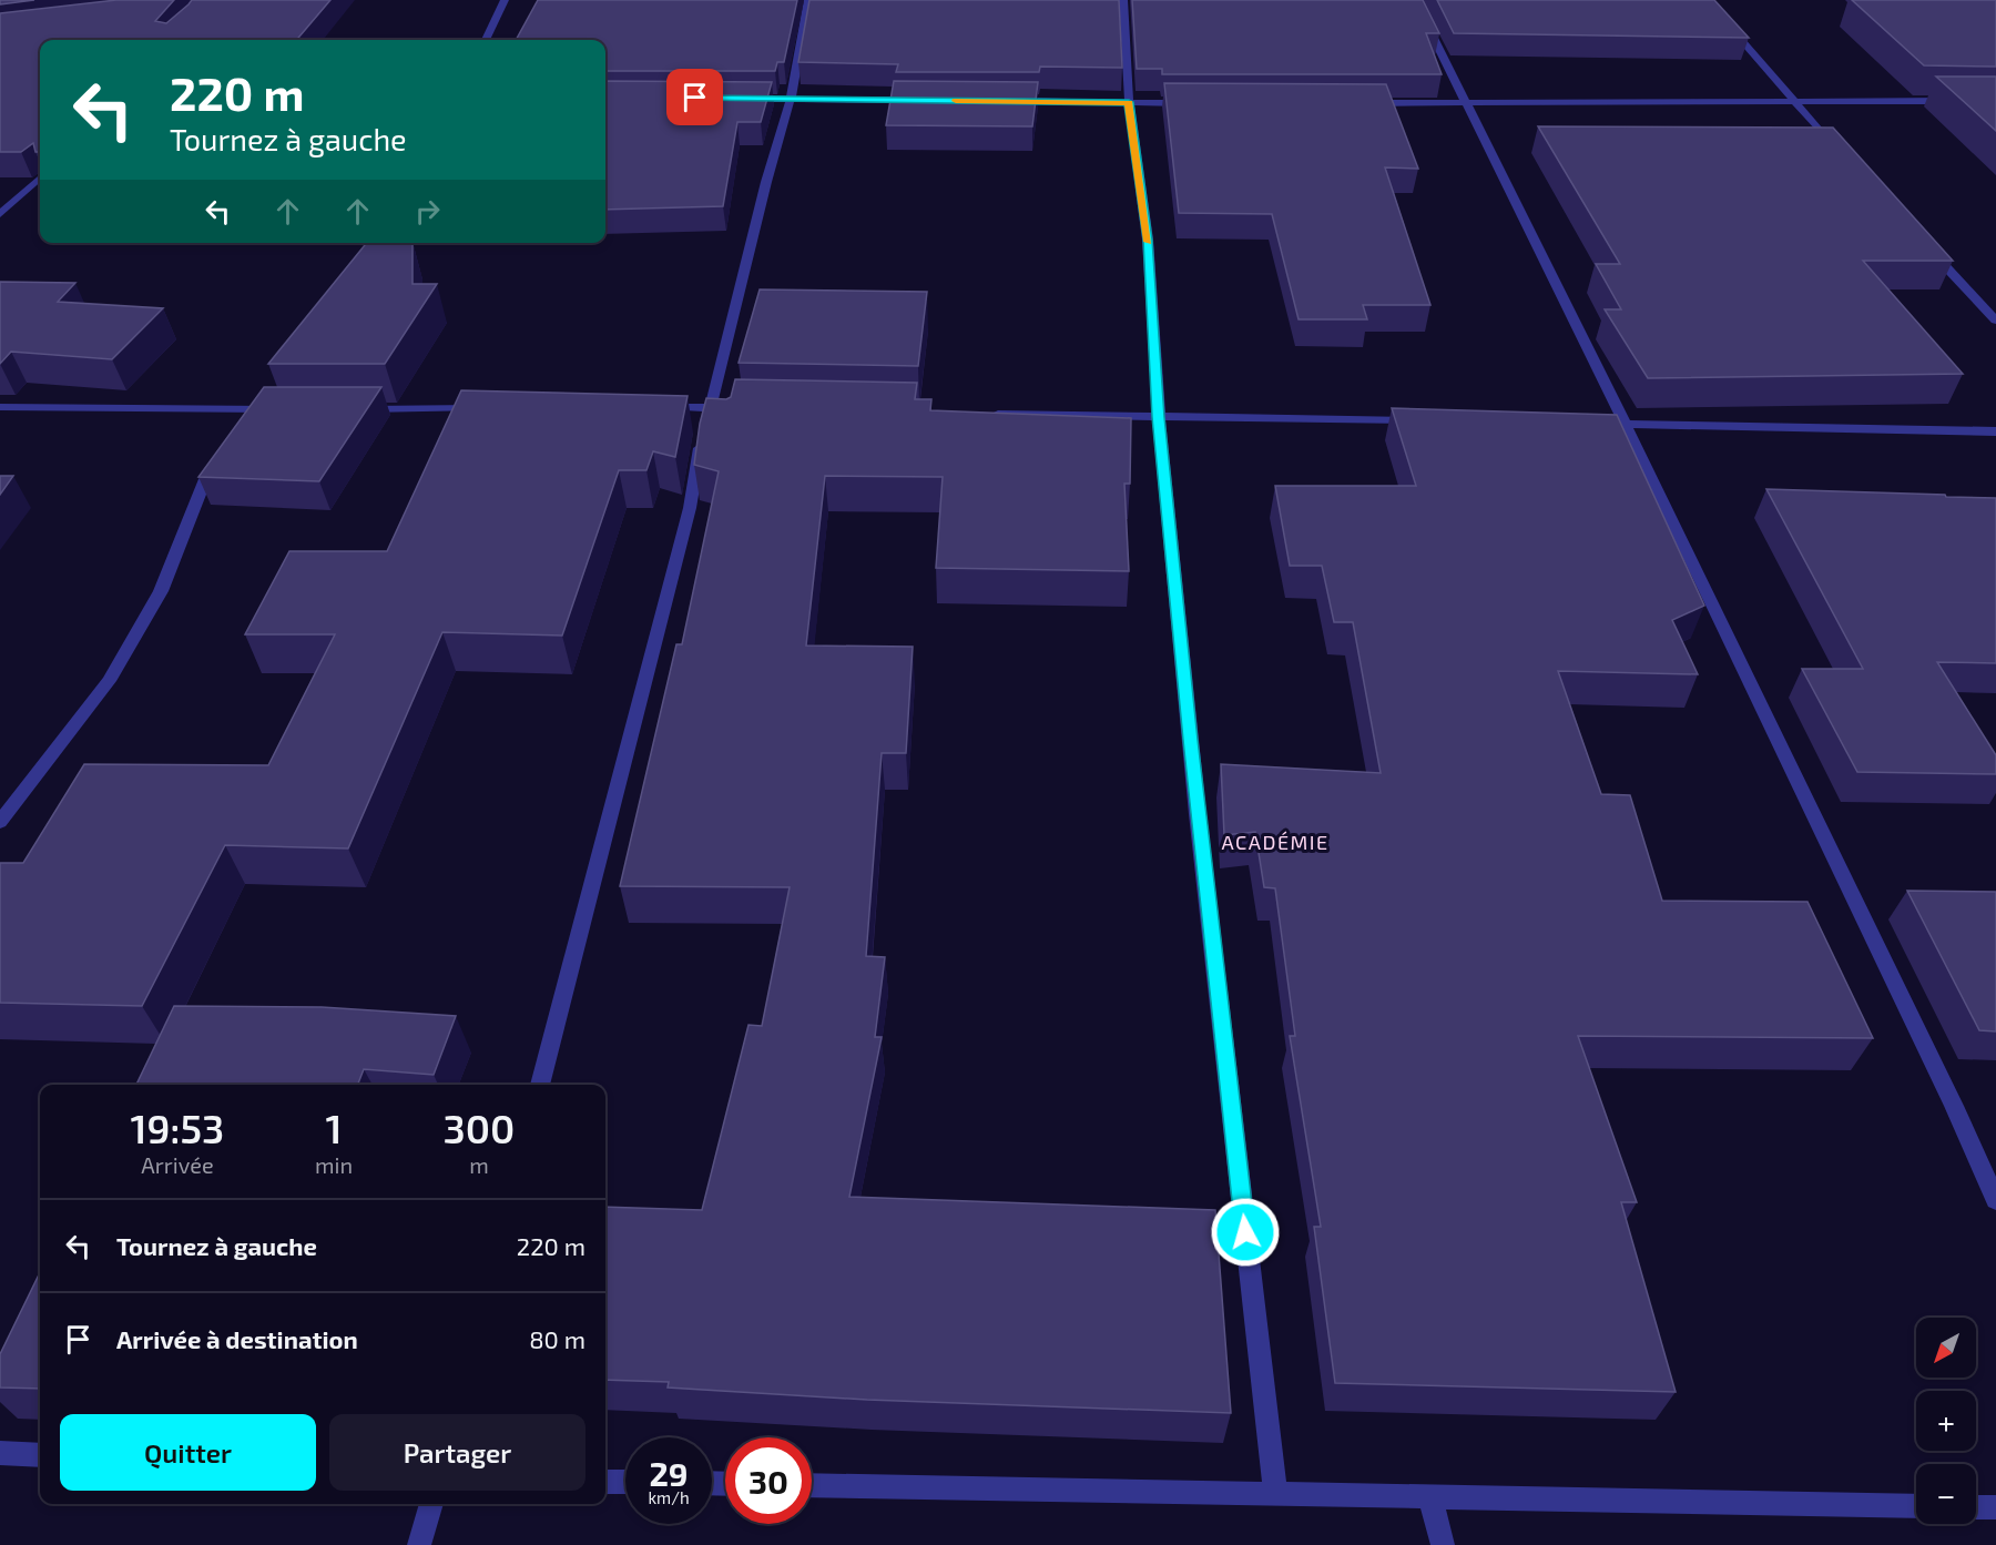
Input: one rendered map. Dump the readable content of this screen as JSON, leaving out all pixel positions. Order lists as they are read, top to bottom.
{
  "districts": ["ACADÉMIE"],
  "north": "bottom left",
  "page": {
    "turn": ["220 m", "Tournez à gauche"],
    "eta": [
      "19:53",
      "Arrivée",
      "1",
      "min",
      "300",
      "m"
    ],
    "list": [
      {
        "name": "Tournez à gauche",
        "value": "220 m"
      },
      {
        "name": "Arrivée à destination",
        "value": "80 m"
      }
    ],
    "map_buttons": ["+", "−"],
    "buttons": ["Quitter", "Partager"],
    "speed": "29 km/h",
    "limit": "30"
  }
}
